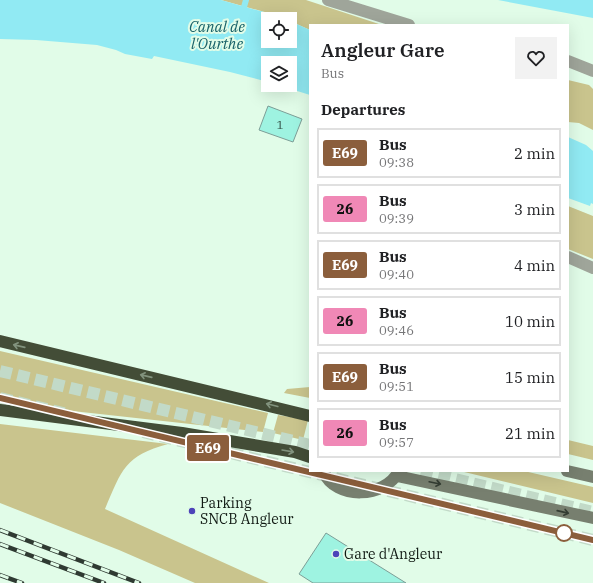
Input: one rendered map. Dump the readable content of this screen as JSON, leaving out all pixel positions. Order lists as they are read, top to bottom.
{
  "water": ["Canal de l'Ourthe"],
  "places": ["Parking SNCB Angleur", "Gare d'Angleur"],
  "lines": ["bus line E69"],
  "house_numbers": ["1"],
  "page": {
    "on_map": "E69",
    "heading": [
      ["Angleur Gare", "Bus"],
      "Departures"
    ],
    "list": [
      {
        "mark": "E69",
        "name": "Bus",
        "note": "09:38",
        "value": "2 min"
      },
      {
        "mark": "26",
        "name": "Bus",
        "note": "09:39",
        "value": "3 min"
      },
      {
        "mark": "E69",
        "name": "Bus",
        "note": "09:40",
        "value": "4 min"
      },
      {
        "mark": "26",
        "name": "Bus",
        "note": "09:46",
        "value": "10 min"
      },
      {
        "mark": "E69",
        "name": "Bus",
        "note": "09:51",
        "value": "15 min"
      },
      {
        "mark": "26",
        "name": "Bus",
        "note": "09:57",
        "value": "21 min"
      }
    ]
  }
}
